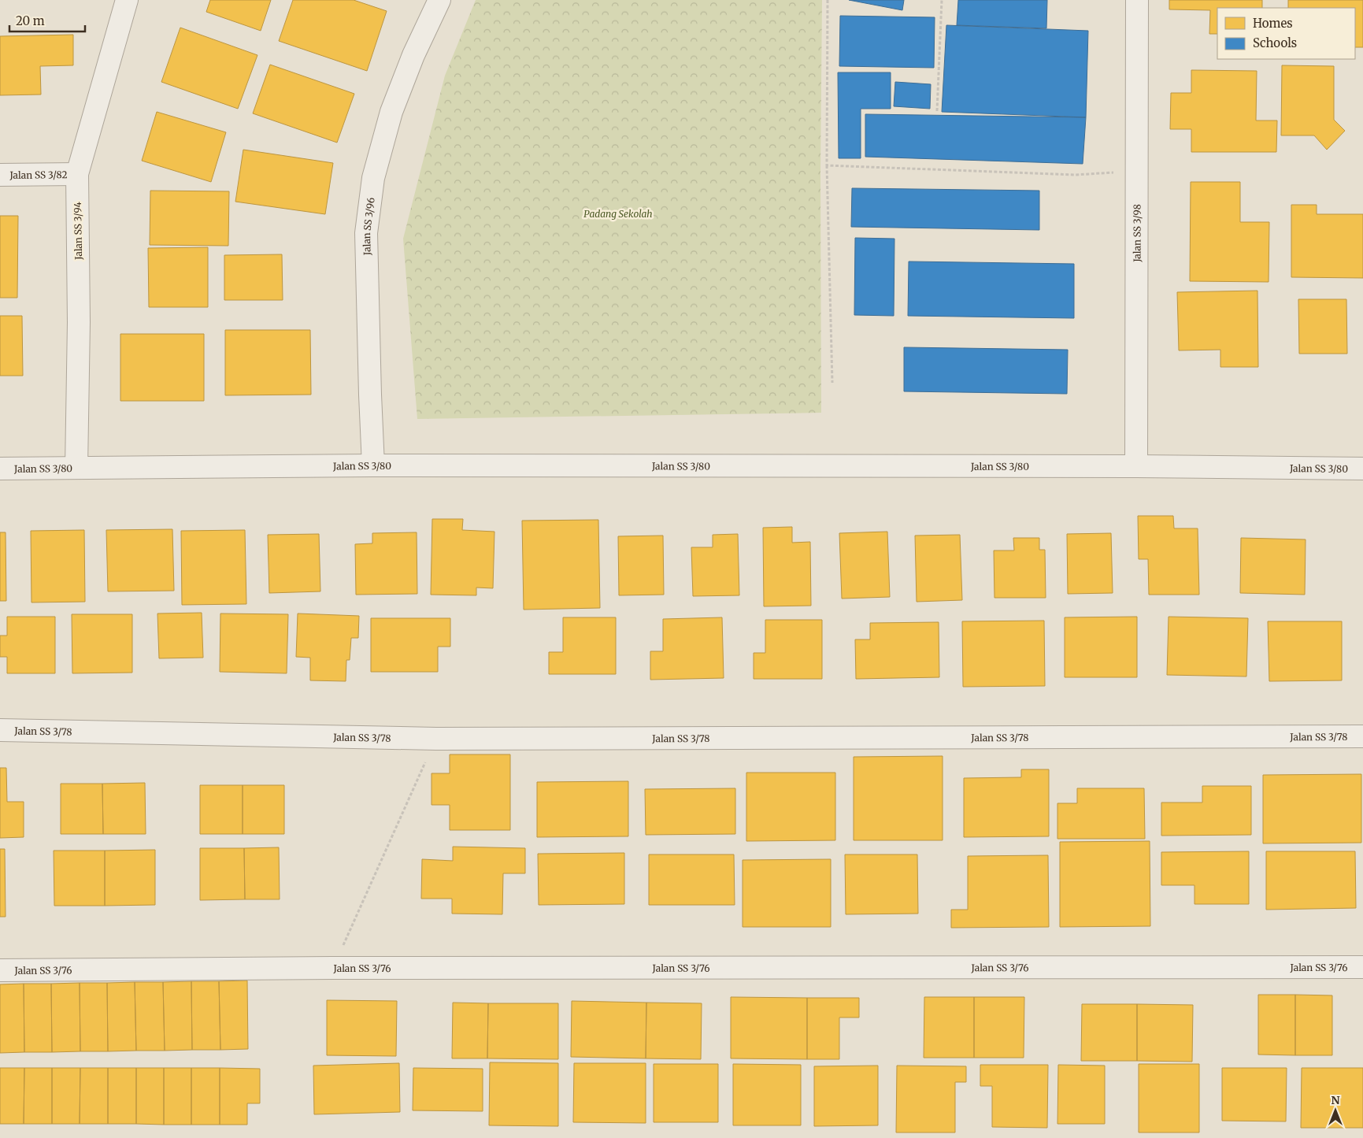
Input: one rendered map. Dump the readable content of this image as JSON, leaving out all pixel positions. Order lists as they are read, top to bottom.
{
  "streets": {
    "street": [
      "Jalan SS 3/82",
      "Jalan SS 3/96",
      "Jalan SS 3/94",
      "Jalan SS 3/98",
      "Jalan SS 3/80",
      "Jalan SS 3/78",
      "Jalan SS 3/76"
    ]
  },
  "crossings": [
    ["Jalan SS 3/82", "Jalan SS 3/94"],
    ["Jalan SS 3/96", "Jalan SS 3/80"],
    ["Jalan SS 3/94", "Jalan SS 3/80"],
    ["Jalan SS 3/98", "Jalan SS 3/80"]
  ],
  "parks": ["Padang Sekolah"],
  "legend": ["Homes", "Schools"],
  "scale_bar": "20 m",
  "north": "top"
}
